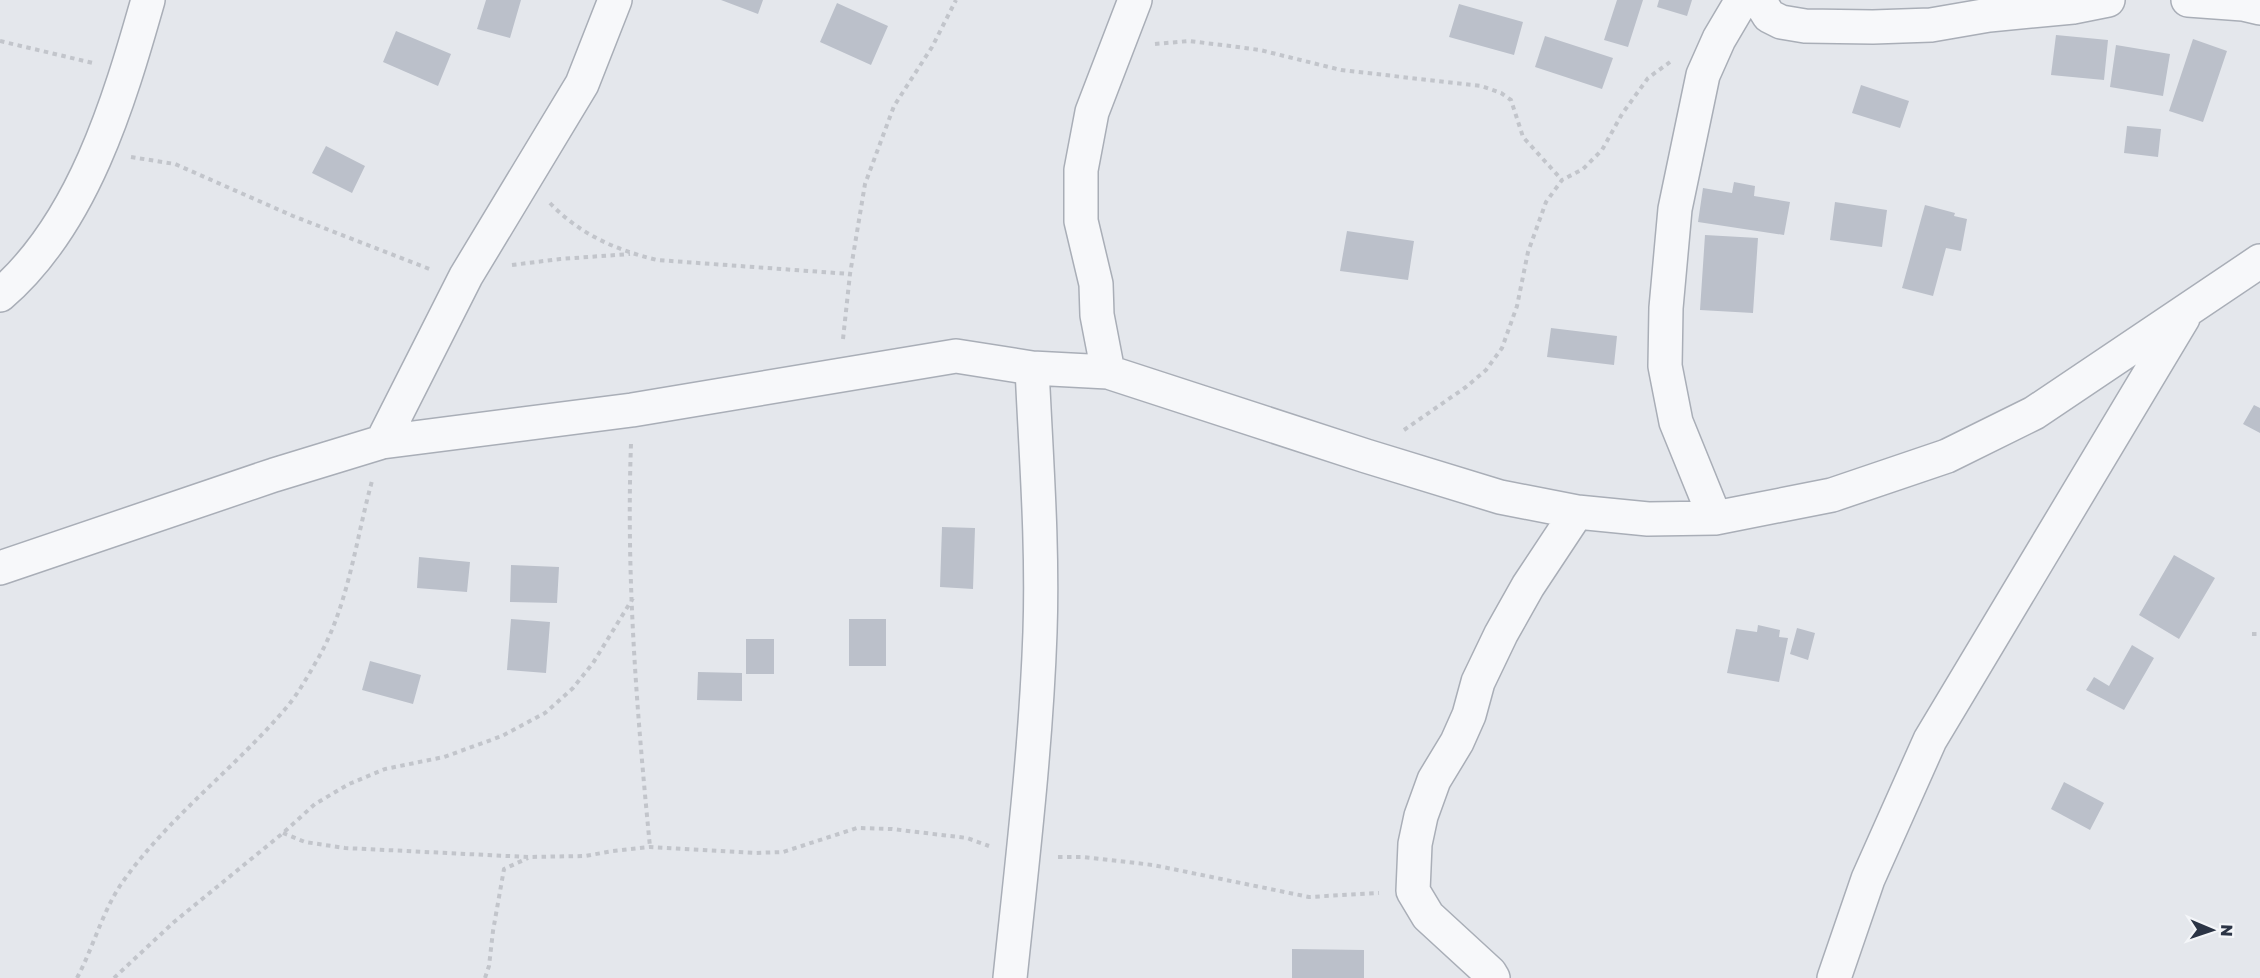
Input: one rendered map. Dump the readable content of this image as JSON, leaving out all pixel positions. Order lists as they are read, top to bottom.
{
  "north": "right"
}
